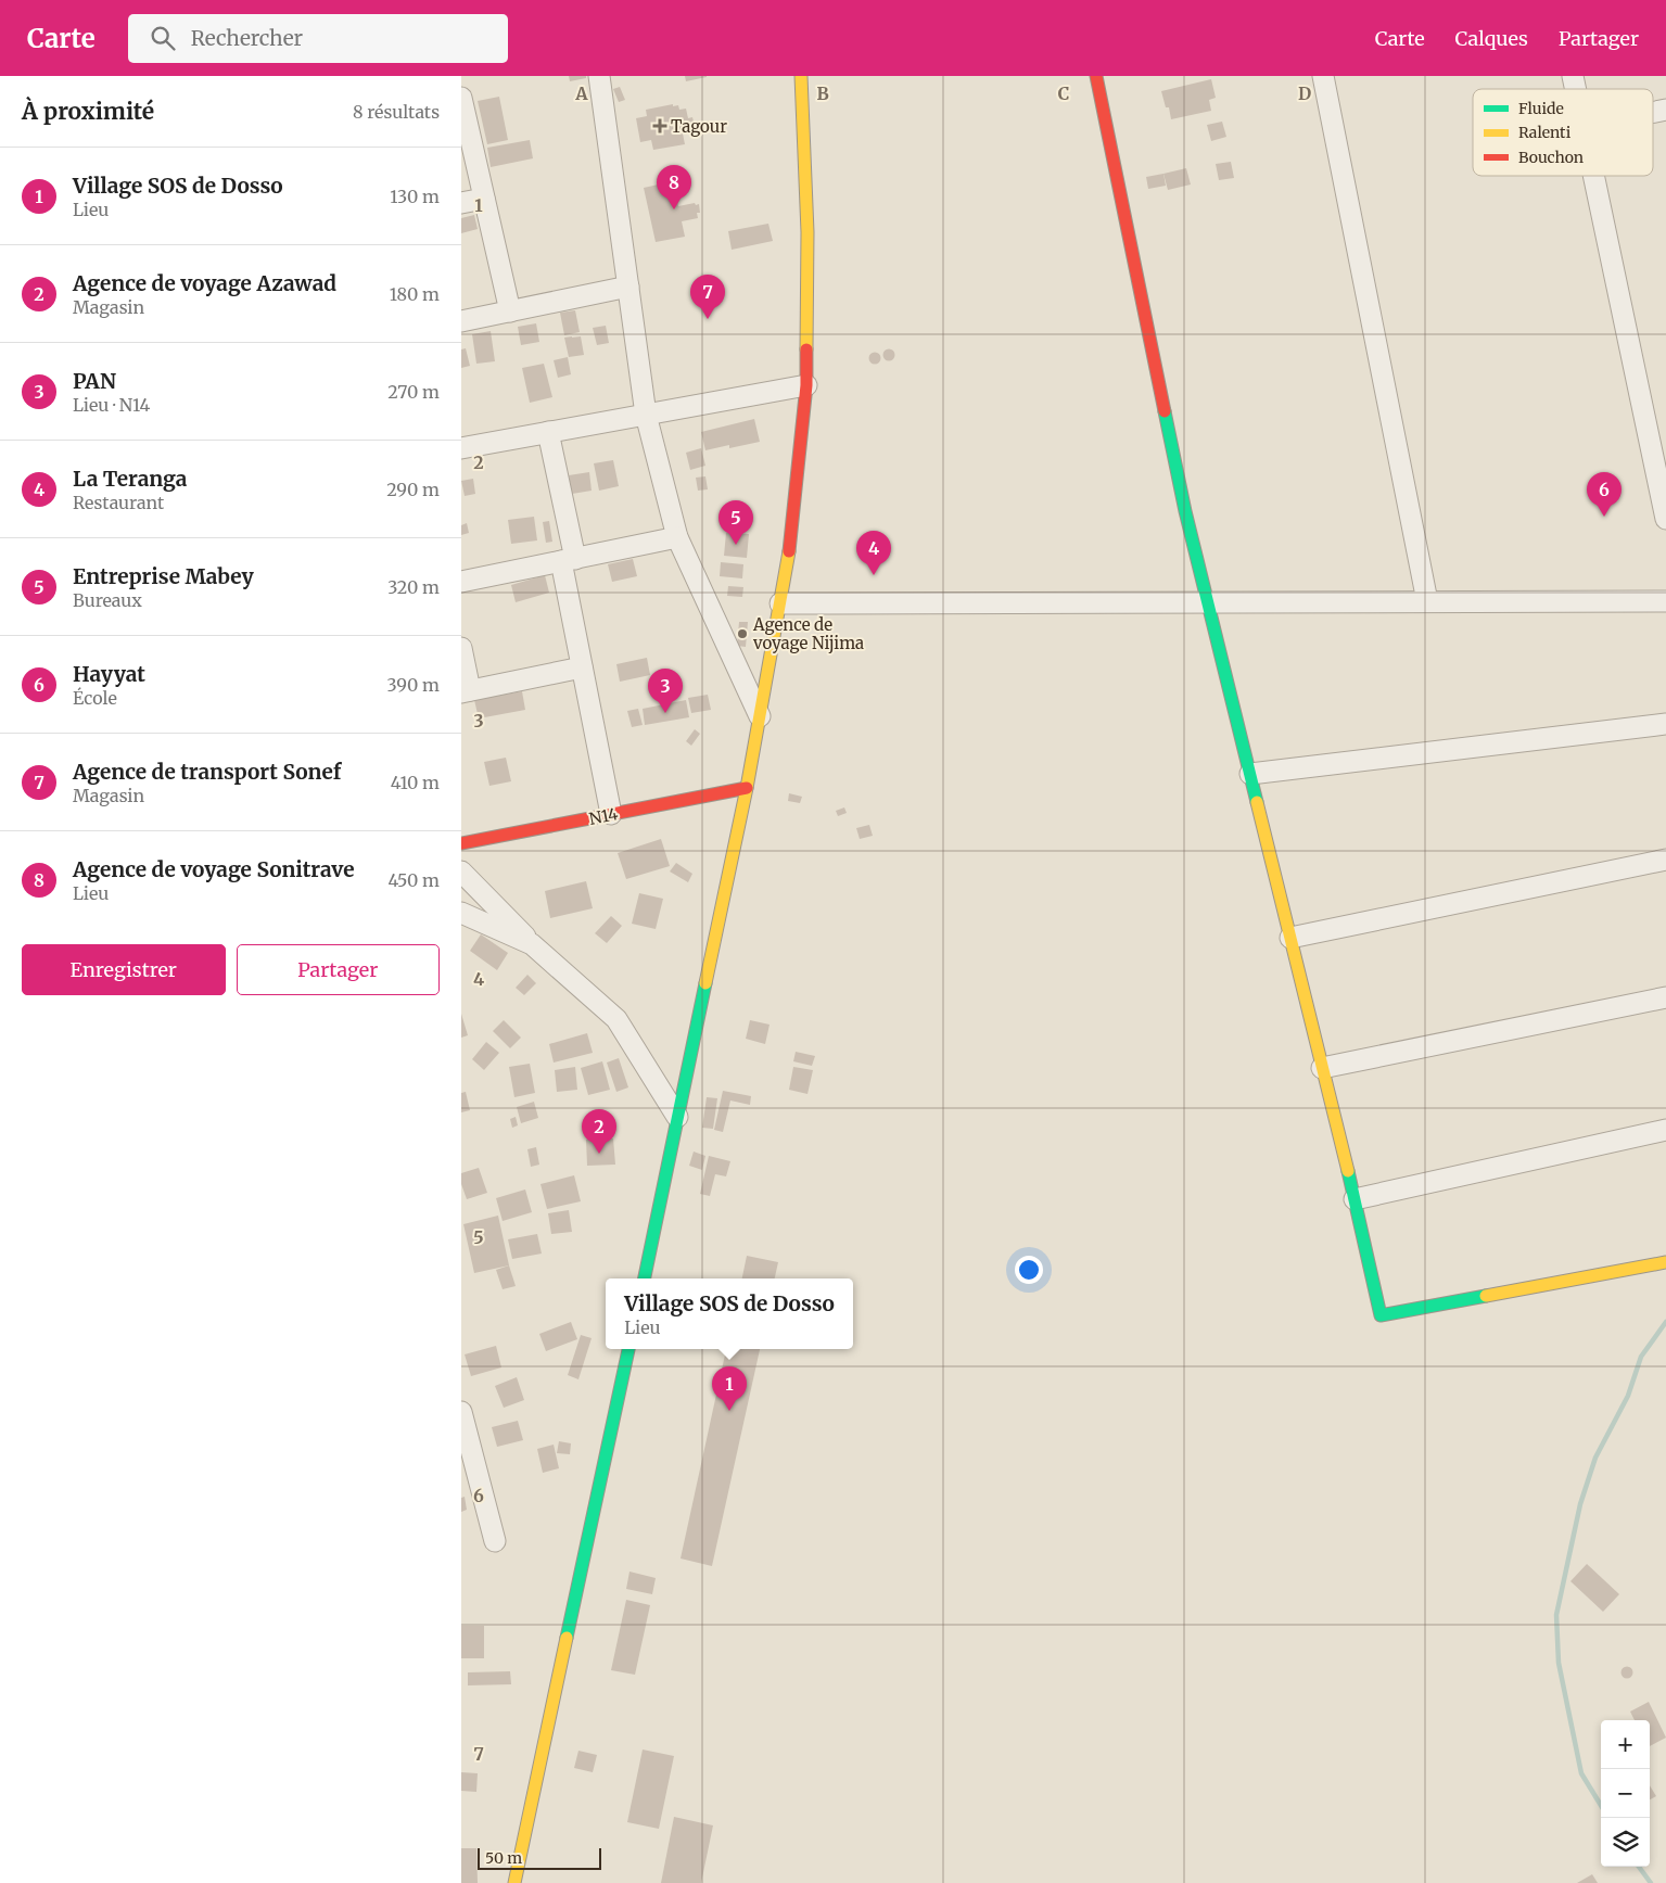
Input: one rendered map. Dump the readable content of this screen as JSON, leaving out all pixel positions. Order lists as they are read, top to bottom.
{
  "streets": {
    "main road": ["N14"]
  },
  "places": {
    "health": ["Tagour"],
    "other": ["Agence de voyage Nijima"]
  },
  "legend": ["Fluide", "Ralenti", "Bouchon"],
  "scale_bar": "50 m",
  "page": {
    "header": "Carte",
    "search": "Rechercher",
    "nav": ["Carte", "Calques", "Partager"],
    "heading": ["À proximité", "8 résultats"],
    "list": [
      {
        "mark": "1",
        "name": "Village SOS de Dosso",
        "note": "Lieu",
        "value": "130 m"
      },
      {
        "mark": "2",
        "name": "Agence de voyage Azawad",
        "note": "Magasin",
        "value": "180 m"
      },
      {
        "mark": "3",
        "name": "PAN",
        "note": "Lieu · N14",
        "value": "270 m"
      },
      {
        "mark": "4",
        "name": "La Teranga",
        "note": "Restaurant",
        "value": "290 m"
      },
      {
        "mark": "5",
        "name": "Entreprise Mabey",
        "note": "Bureaux",
        "value": "320 m"
      },
      {
        "mark": "6",
        "name": "Hayyat",
        "note": "École",
        "value": "390 m"
      },
      {
        "mark": "7",
        "name": "Agence de transport Sonef",
        "note": "Magasin",
        "value": "410 m"
      },
      {
        "mark": "8",
        "name": "Agence de voyage Sonitrave",
        "note": "Lieu",
        "value": "450 m"
      }
    ],
    "pins": [
      "8",
      "7",
      "6",
      "5",
      "4",
      "3",
      "2",
      "1"
    ],
    "buttons": ["Enregistrer", "Partager"],
    "popup": ["Village SOS de Dosso", "Lieu"],
    "map_buttons": ["+", "−"],
    "scale": "50 m"
  },
  "grid": {
    "columns": [
      "A",
      "B",
      "C",
      "D"
    ],
    "rows": [
      "1",
      "2",
      "3",
      "4",
      "5",
      "6",
      "7"
    ]
  }
}
